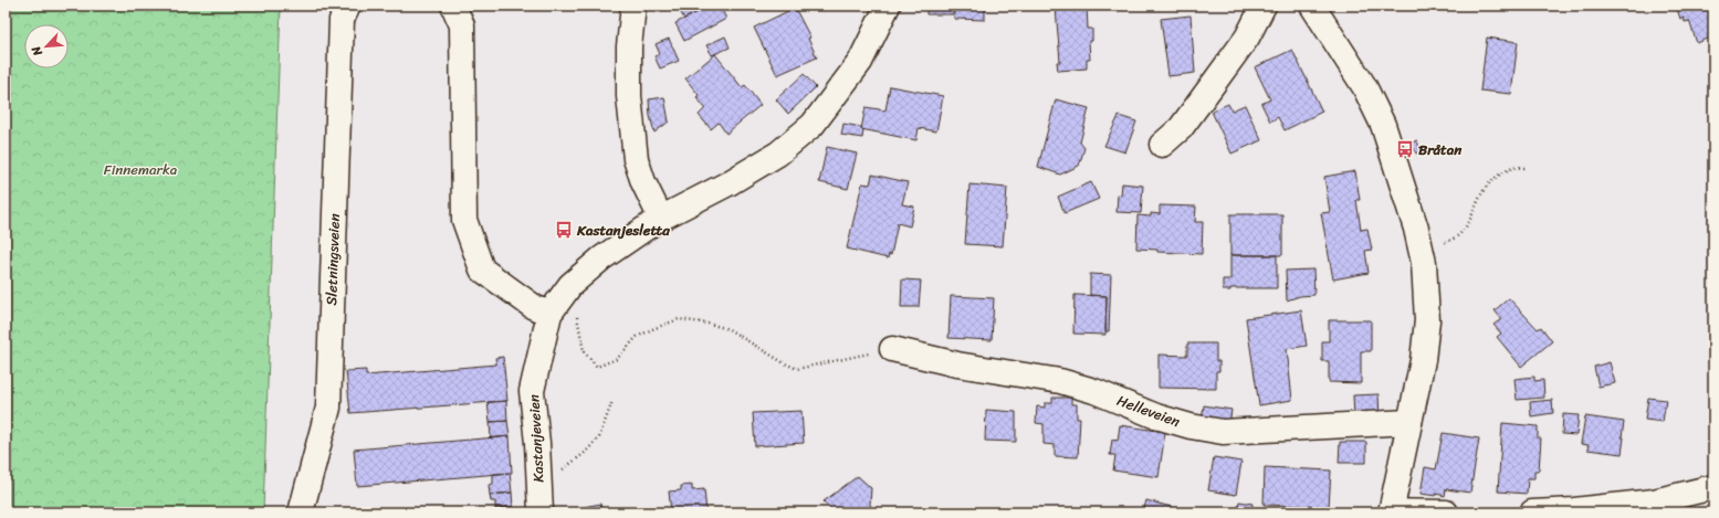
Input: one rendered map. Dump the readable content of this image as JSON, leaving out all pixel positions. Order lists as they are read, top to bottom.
{
  "streets": {
    "street": ["Sletningsveien", "Helleveien", "Kastanjeveien"]
  },
  "parks": ["Finnemarka"],
  "places": {
    "bus stop": ["Bråtan", "Kastanjesletta"]
  },
  "north": "bottom left"
}
